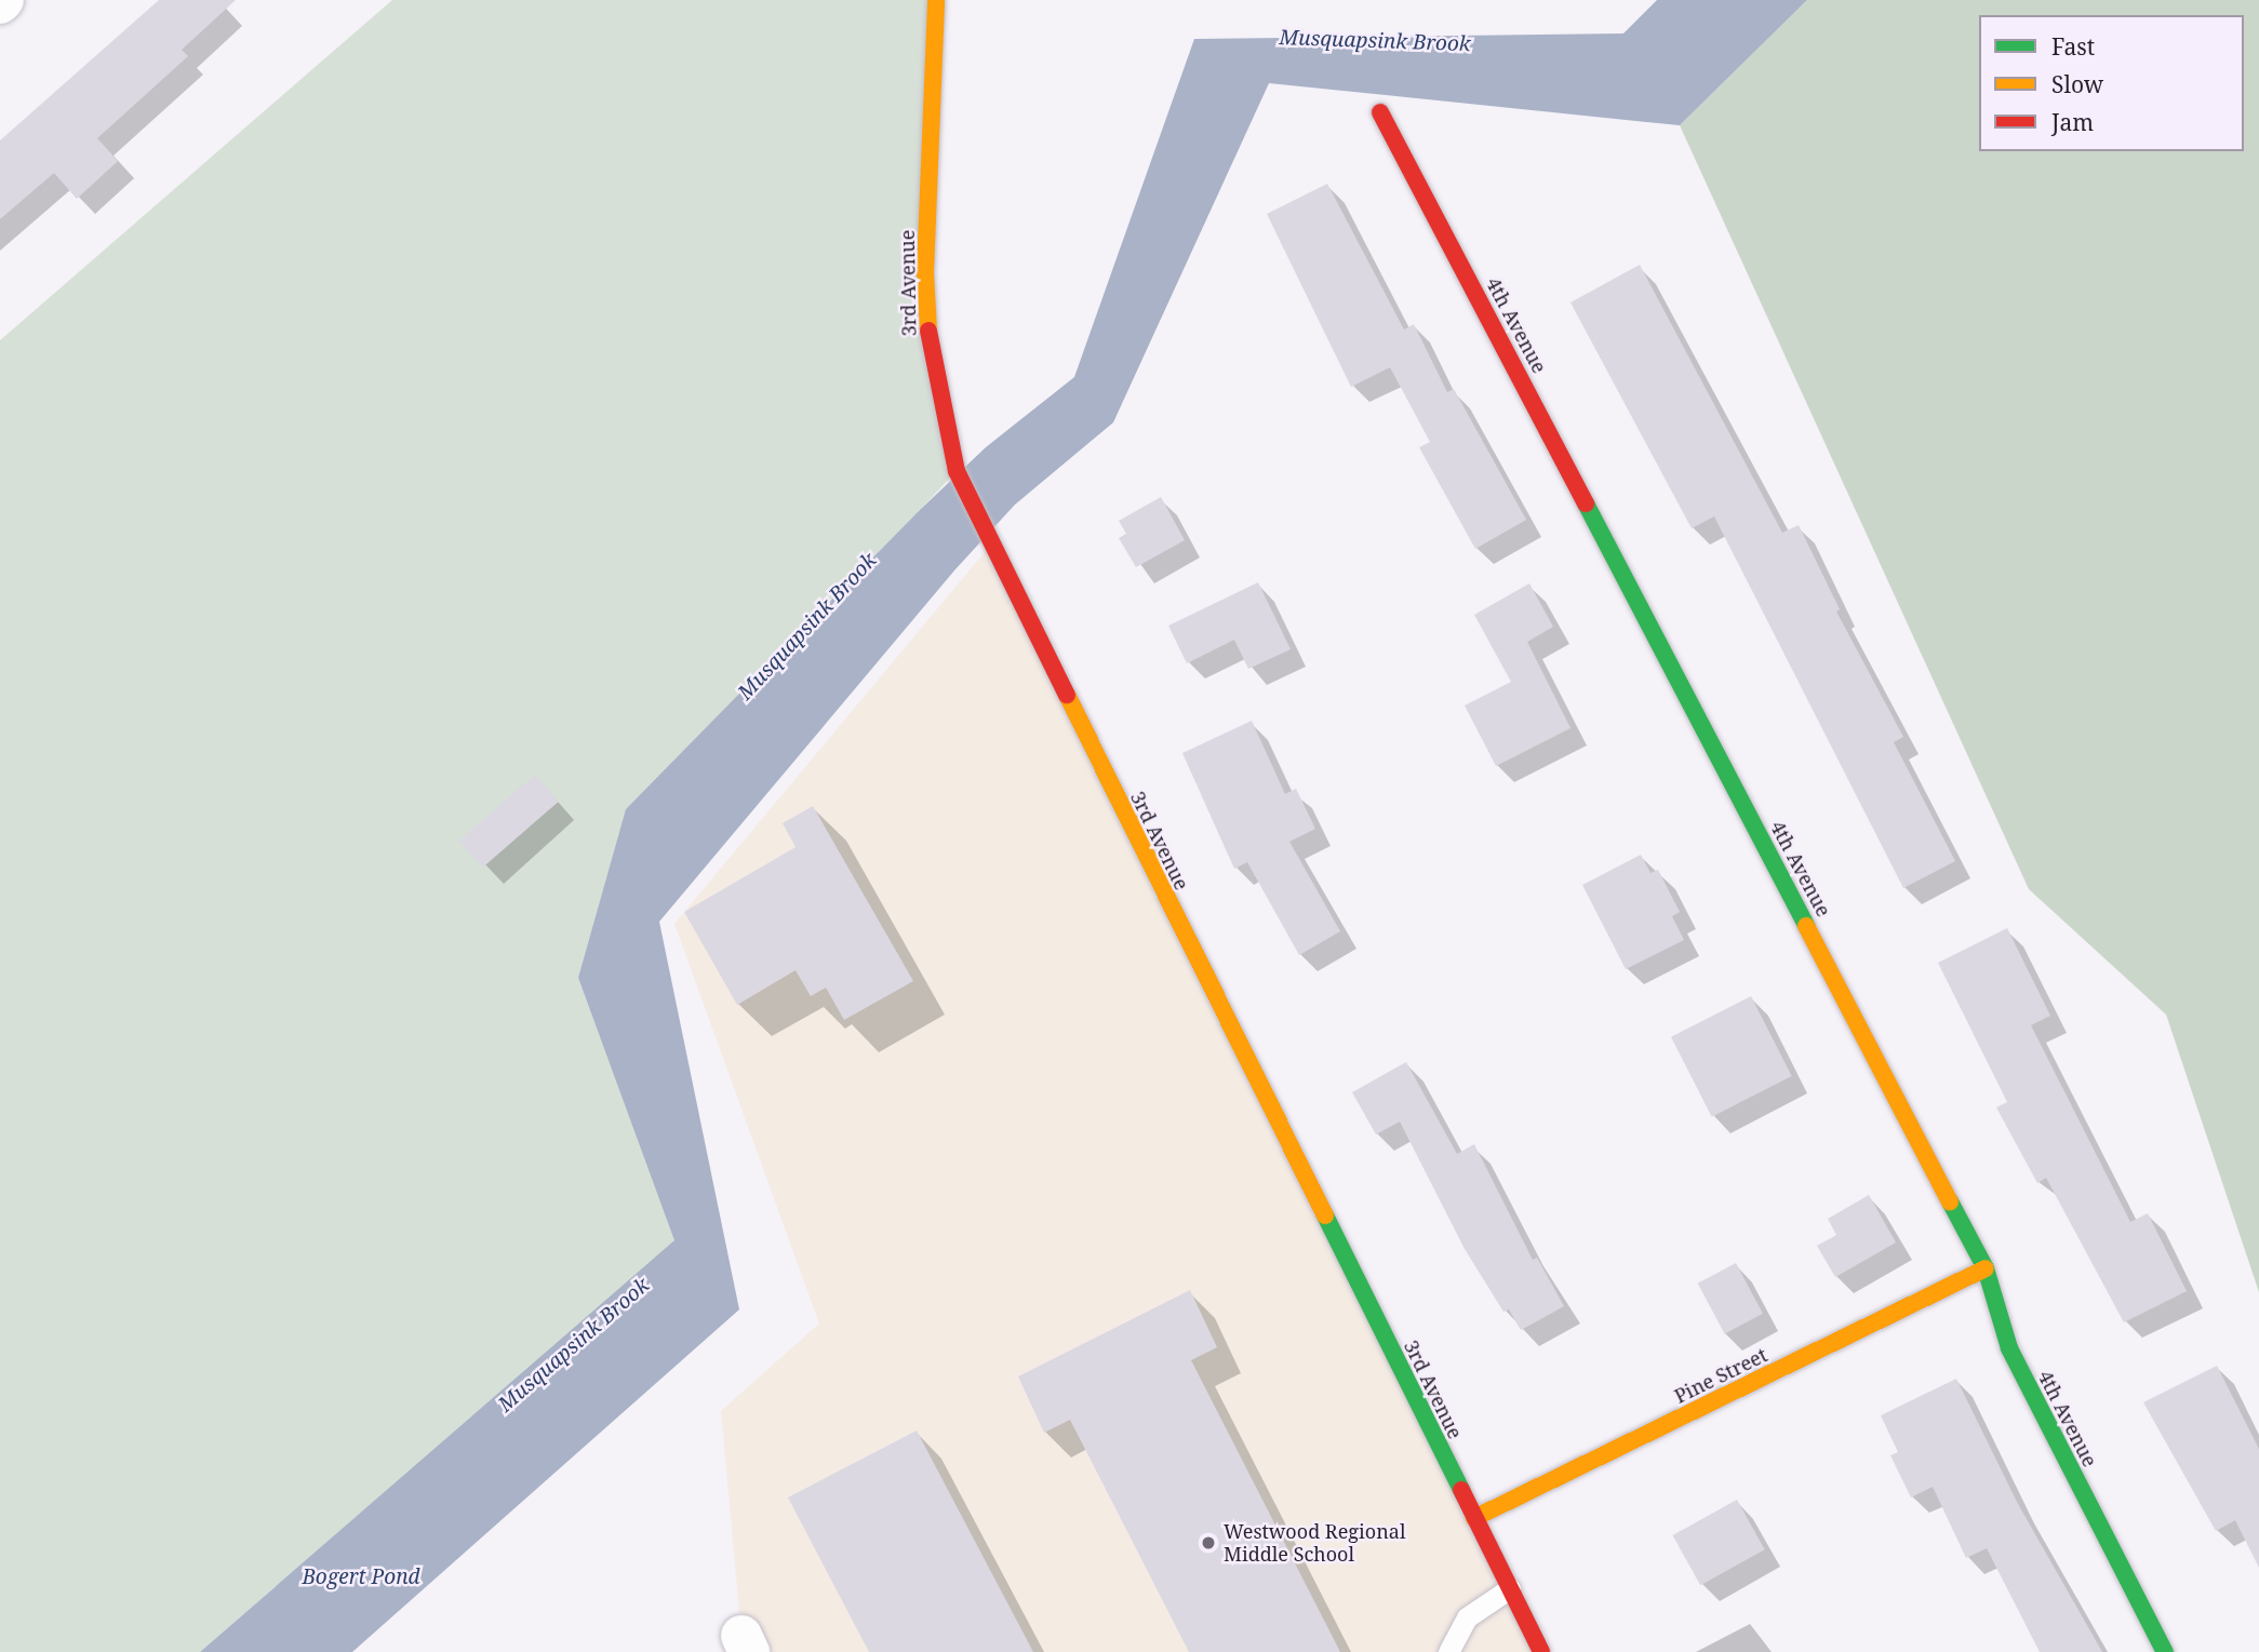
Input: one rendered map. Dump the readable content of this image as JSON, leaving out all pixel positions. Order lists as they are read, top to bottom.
{
  "streets": {
    "street": ["3rd Avenue", "4th Avenue", "Pine Street"]
  },
  "crossings": [
    ["3rd Avenue", "Pine Street"],
    ["4th Avenue", "Pine Street"]
  ],
  "water": ["Musquapsink Brook", "Bogert Pond"],
  "places": ["Westwood Regional Middle School"],
  "legend": ["Fast", "Slow", "Jam"]
}
